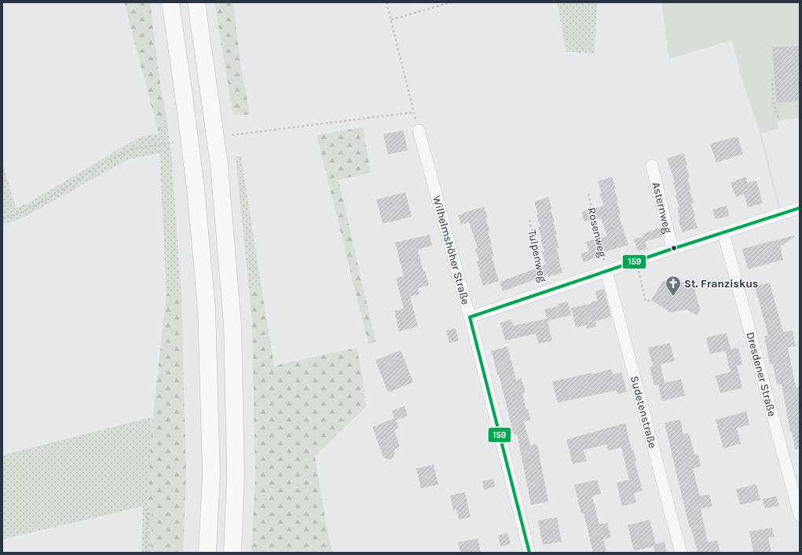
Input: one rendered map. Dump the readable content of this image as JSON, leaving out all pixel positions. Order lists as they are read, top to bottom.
{
  "streets": {
    "street": [
      "Asternweg",
      "Wilhelmshöher Straße",
      "Dresdener Straße",
      "Sudetenstraße"
    ],
    "path": ["Rosenweg", "Tulpenweg"]
  },
  "crossings": [
    ["Rosenweg", "Sudetenstraße"]
  ],
  "places": {
    "church": ["St. Franziskus"]
  },
  "lines": ["transit line 159"]
}
